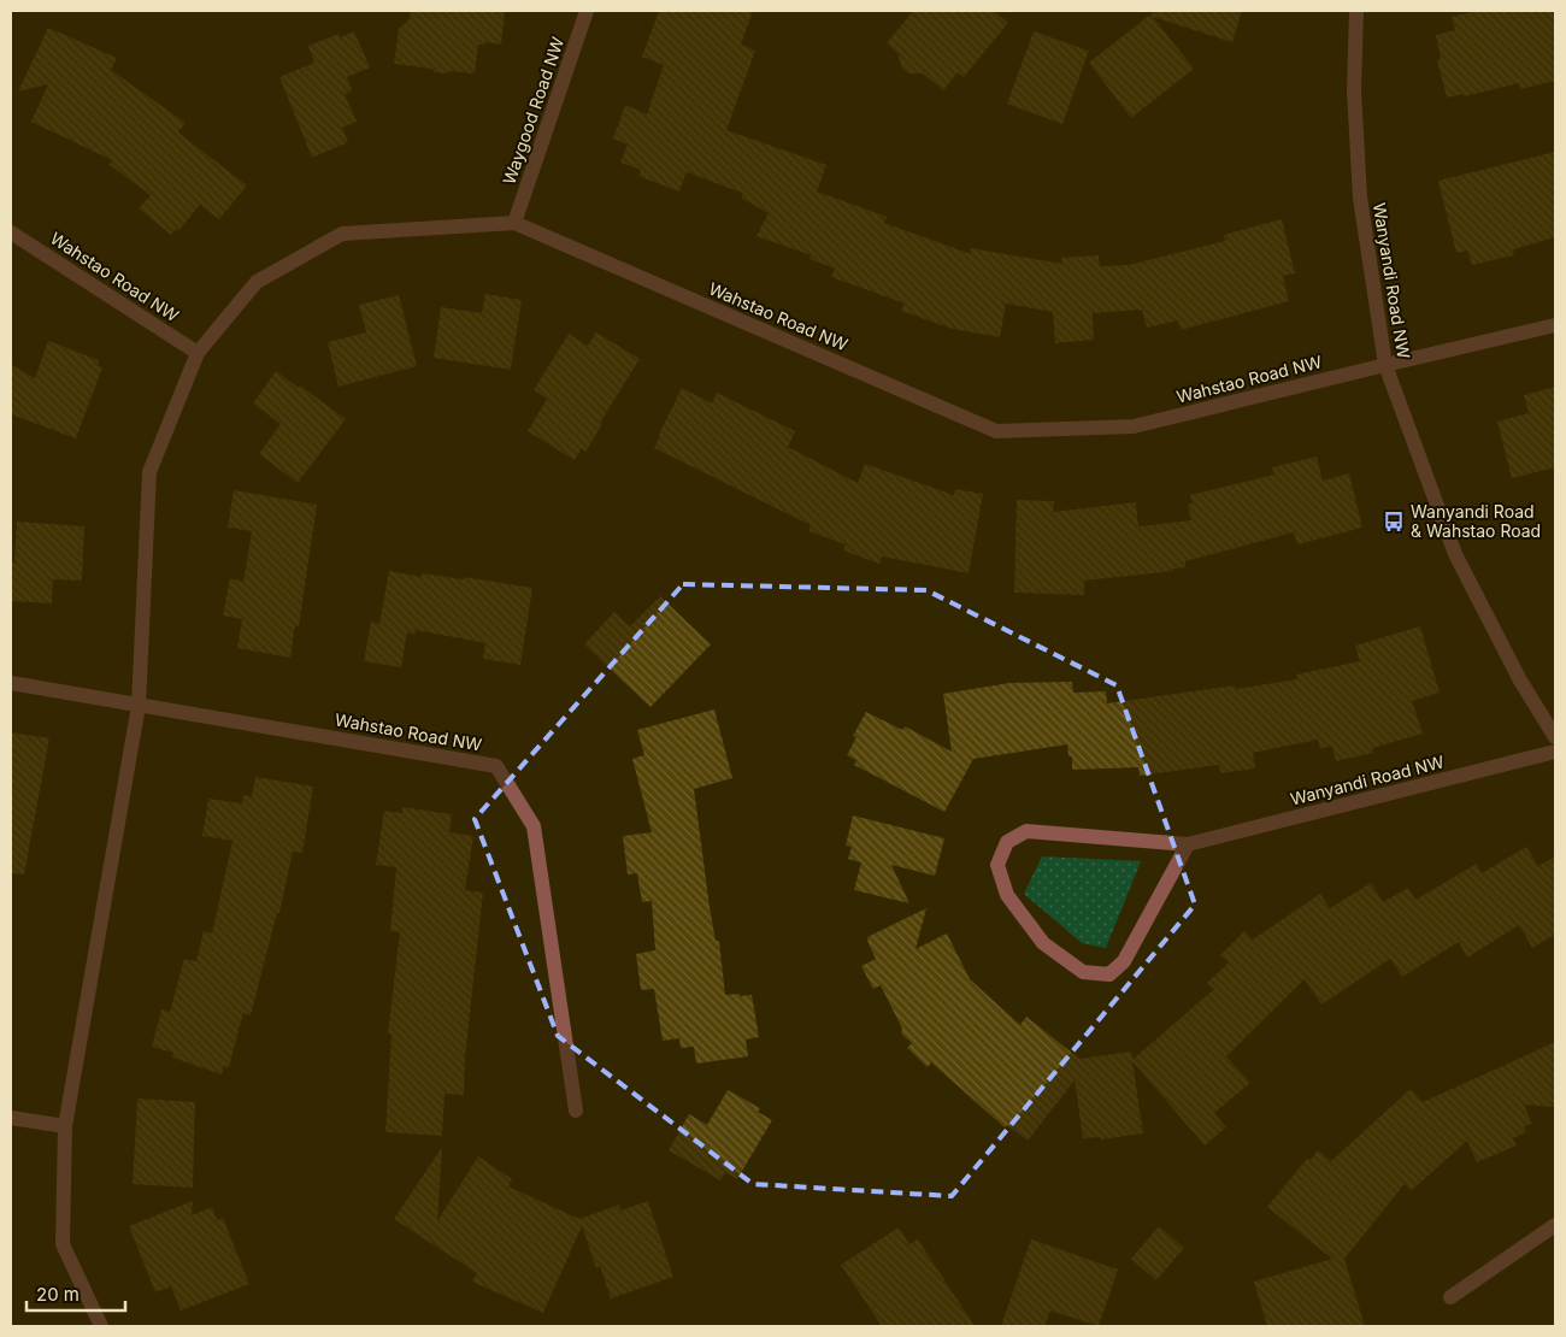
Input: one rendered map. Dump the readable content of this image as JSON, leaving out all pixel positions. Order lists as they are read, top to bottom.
{
  "streets": {
    "street": ["Waygood Road NW", "Wahstao Road NW", "Wanyandi Road NW"]
  },
  "crossings": [
    ["Waygood Road NW", "Wahstao Road NW"],
    ["Wahstao Road NW", "Wanyandi Road NW"]
  ],
  "places": {
    "bus stop": ["Wanyandi Road & Wahstao Road"]
  },
  "scale_bar": "20 m"
}
